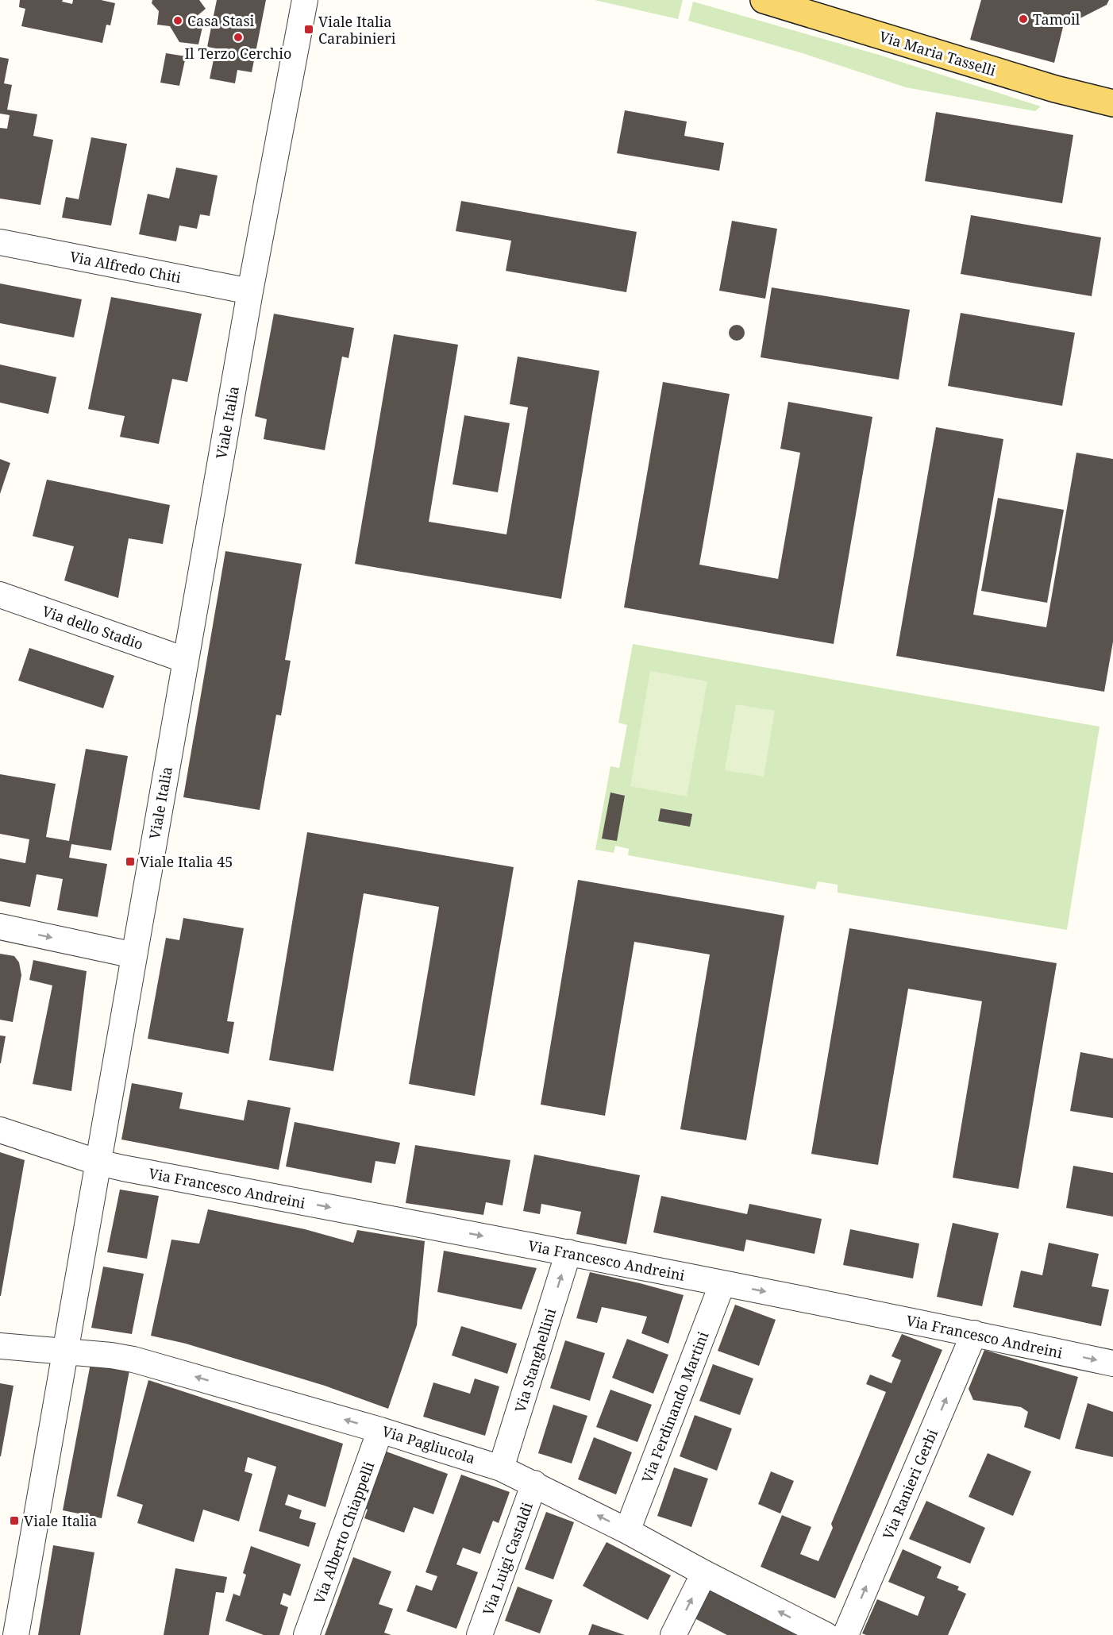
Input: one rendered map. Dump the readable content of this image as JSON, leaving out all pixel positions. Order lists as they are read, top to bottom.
{
  "streets": {
    "main road": ["Via Maria Tasselli"],
    "street": [
      "Via Alfredo Chiti",
      "Viale Italia",
      "Via dello Stadio",
      "Via Francesco Andreini",
      "Via Stanghellini",
      "Via Ferdinando Martini",
      "Via Pagliucola",
      "Via Ranieri Gerbi",
      "Via Alberto Chiappelli",
      "Via Luigi Castaldi"
    ]
  },
  "crossings": [
    ["Via Alfredo Chiti", "Viale Italia"],
    ["Viale Italia", "Via dello Stadio"],
    ["Viale Italia", "Via Francesco Andreini"],
    ["Viale Italia", "Via Pagliucola"],
    ["Via Francesco Andreini", "Via Stanghellini"],
    ["Via Francesco Andreini", "Via Ferdinando Martini"],
    ["Via Francesco Andreini", "Via Ranieri Gerbi"],
    ["Via Stanghellini", "Via Pagliucola"],
    ["Via Ferdinando Martini", "Via Pagliucola"],
    ["Via Pagliucola", "Via Alberto Chiappelli"],
    ["Via Pagliucola", "Via Luigi Castaldi"]
  ],
  "one_way": [
    "Via Francesco Andreini",
    "Via Stanghellini",
    "Via Pagliucola",
    "Via Ranieri Gerbi"
  ],
  "places": {
    "other": ["Tamoil", "Casa Stasi", "Il Terzo Cerchio"],
    "transit": ["Viale Italia Carabinieri", "Viale Italia 45", "Viale Italia"]
  }
}
